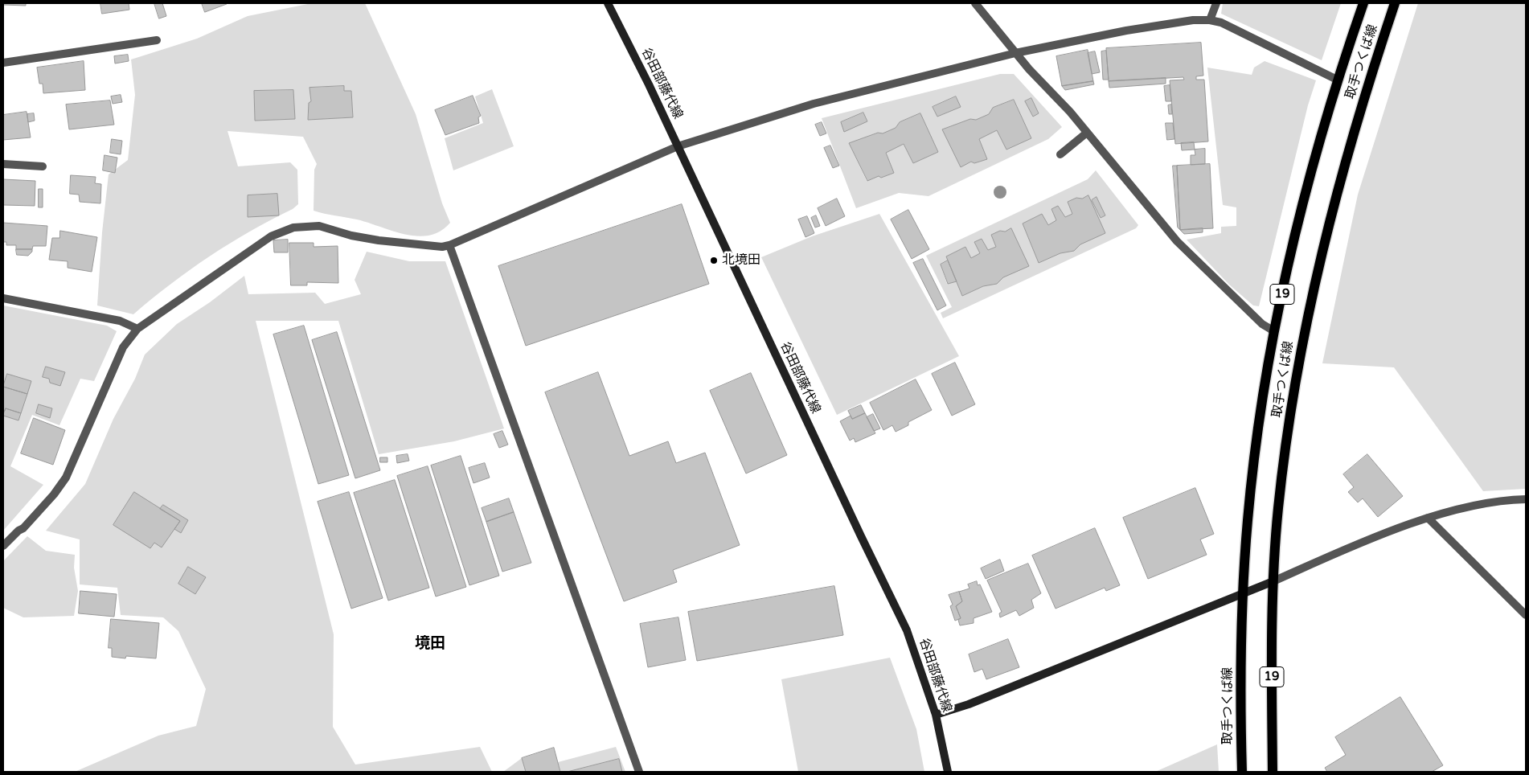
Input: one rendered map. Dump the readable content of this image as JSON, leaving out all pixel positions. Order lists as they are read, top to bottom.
{
  "streets": {
    "main road": ["取手つくば線", "谷田部藤代線", "19"]
  },
  "districts": ["境田"],
  "places": ["北境田"]
}
